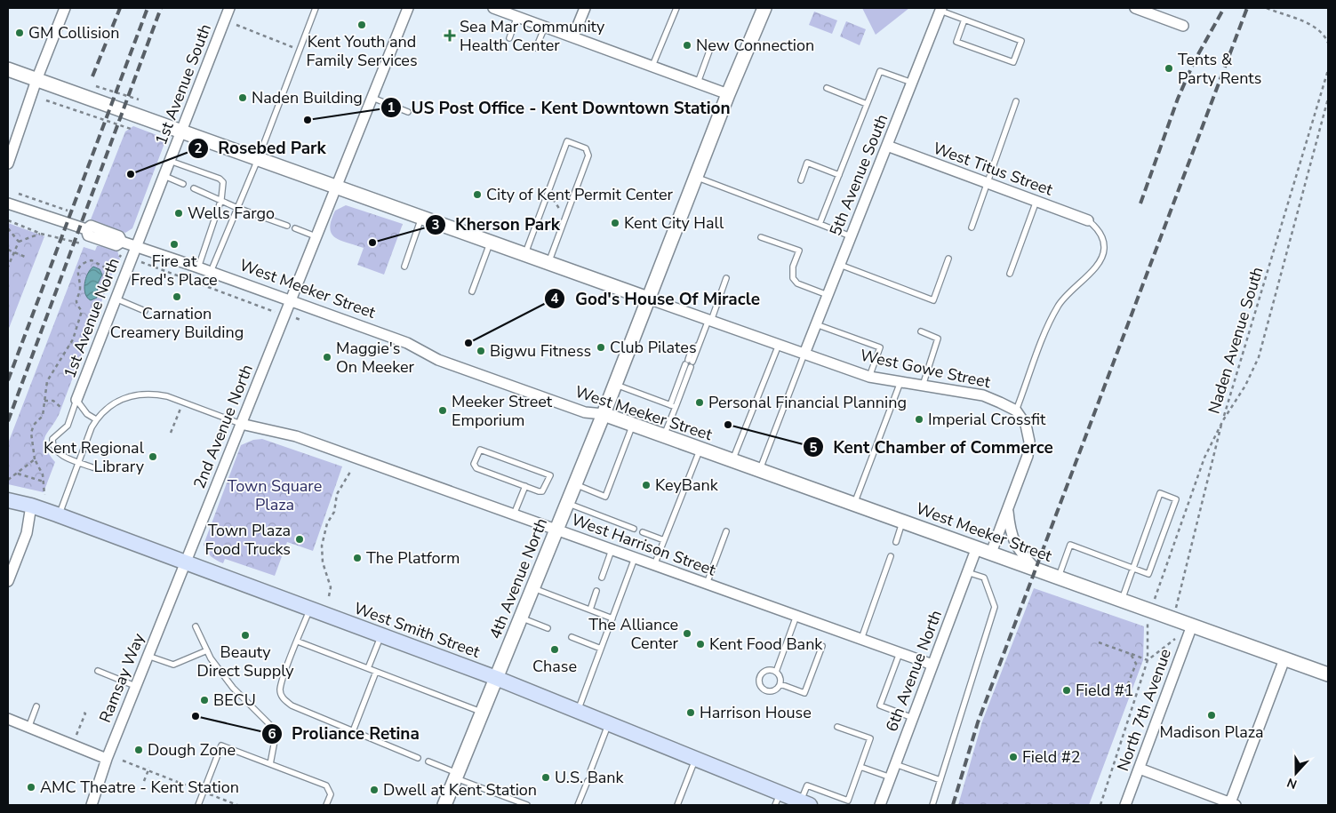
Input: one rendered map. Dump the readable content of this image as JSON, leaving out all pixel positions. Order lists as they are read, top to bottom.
{
  "streets": {
    "main road": ["West Smith Street"],
    "street": [
      "1st Avenue South",
      "West Titus Street",
      "5th Avenue South",
      "West Meeker Street",
      "1st Avenue North",
      "West Gowe Street",
      "2nd Avenue North",
      "West Harrison Street",
      "4th Avenue North",
      "6th Avenue North",
      "Ramsay Way",
      "North 7th Avenue"
    ],
    "path": ["Naden Avenue South"]
  },
  "crossings": [
    ["1st Avenue South", "West Meeker Street"],
    ["1st Avenue South", "1st Avenue North"],
    ["1st Avenue South", "West Gowe Street"],
    ["West Titus Street", "5th Avenue South"],
    ["5th Avenue South", "West Gowe Street"],
    ["West Meeker Street", "1st Avenue North"],
    ["West Meeker Street", "Naden Avenue South"],
    ["West Meeker Street", "2nd Avenue North"],
    ["West Meeker Street", "4th Avenue North"],
    ["West Meeker Street", "6th Avenue North"],
    ["West Meeker Street", "North 7th Avenue"],
    ["West Gowe Street", "2nd Avenue North"],
    ["West Gowe Street", "4th Avenue North"],
    ["2nd Avenue North", "West Harrison Street"],
    ["2nd Avenue North", "West Smith Street"],
    ["2nd Avenue North", "Ramsay Way"],
    ["West Harrison Street", "4th Avenue North"],
    ["West Harrison Street", "6th Avenue North"],
    ["4th Avenue North", "West Smith Street"],
    ["West Smith Street", "Ramsay Way"]
  ],
  "parks": ["Town Square Plaza"],
  "places": {
    "other": [
      "Kent Youth and Family Services",
      "GM Collision",
      "New Connection",
      "Tents & Party Rents",
      "Naden Building",
      "US Post Office - Kent Downtown Station",
      "Rosebed Park",
      "City of Kent Permit Center",
      "Wells Fargo",
      "Kent City Hall",
      "Kherson Park",
      "Fire at Fred's Place",
      "Carnation Creamery Building",
      "God's House Of Miracle",
      "Club Pilates",
      "Bigwu Fitness",
      "Maggie's On Meeker",
      "Personal Financial Planning",
      "Meeker Street Emporium",
      "Imperial Crossfit",
      "Kent Chamber of Commerce",
      "Kent Regional Library",
      "KeyBank",
      "Town Plaza Food Trucks",
      "The Platform",
      "The Alliance Center",
      "Beauty Direct Supply",
      "Kent Food Bank",
      "Chase",
      "Field #1",
      "BECU",
      "Harrison House",
      "Madison Plaza",
      "Proliance Retina",
      "Dough Zone",
      "Field #2",
      "U.S. Bank",
      "AMC Theatre - Kent Station",
      "Dwell at Kent Station"
    ],
    "health": ["Sea Mar Community Health Center"]
  },
  "north": "bottom"
}
